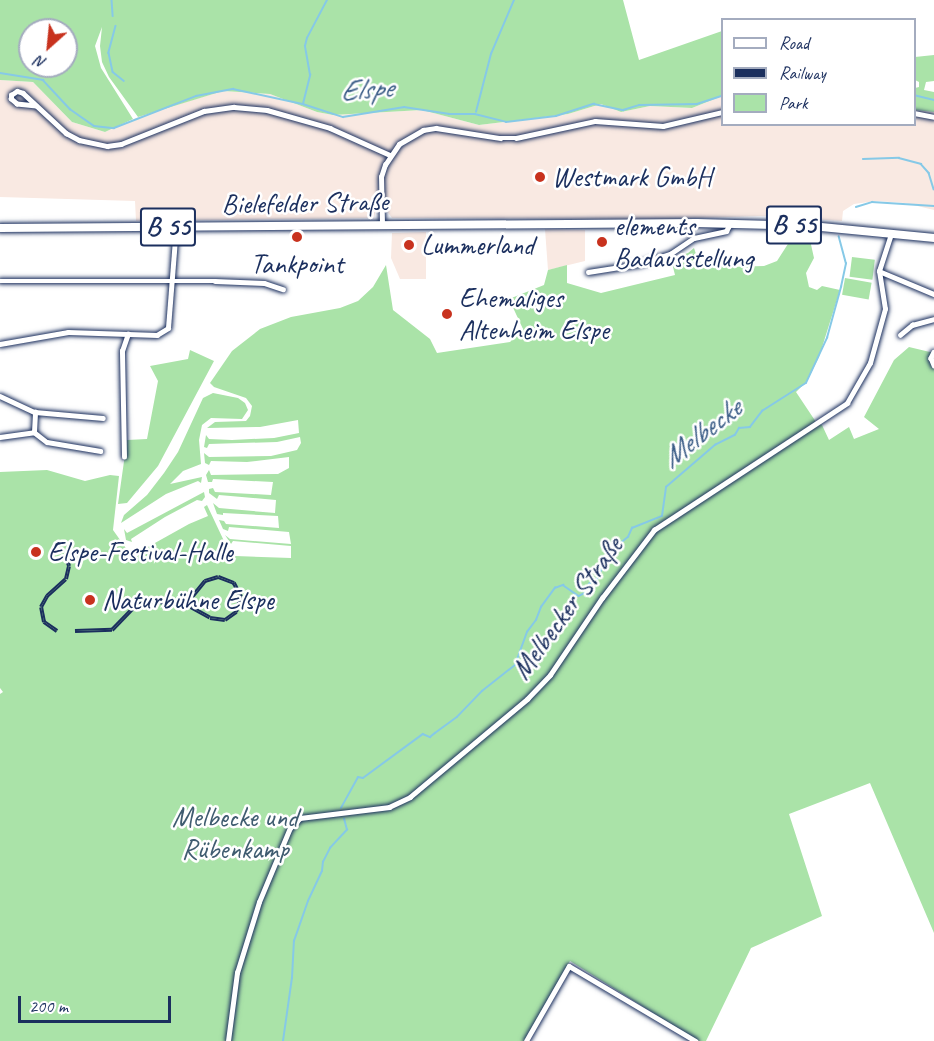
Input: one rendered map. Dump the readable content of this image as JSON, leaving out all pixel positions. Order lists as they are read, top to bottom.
{
  "streets": {
    "main road": ["Bielefelder Straße", "B 55"],
    "street": ["Melbecker Straße"]
  },
  "crossings": [
    ["Bielefelder Straße", "B 55"],
    ["B 55", "Melbecker Straße"]
  ],
  "water": ["Elspe", "Melbecke"],
  "parks": ["Melbecke und Rübenkamp"],
  "places": [
    "Westmark GmbH",
    "Tankpoint",
    "elements Badausstellung",
    "Lummerland",
    "Ehemaliges Altenheim Elspe",
    "Elspe-Festival-Halle",
    "Naturbühne Elspe"
  ],
  "legend": ["Road", "Railway", "Park"],
  "scale_bar": "200 m",
  "north": "bottom left"
}
